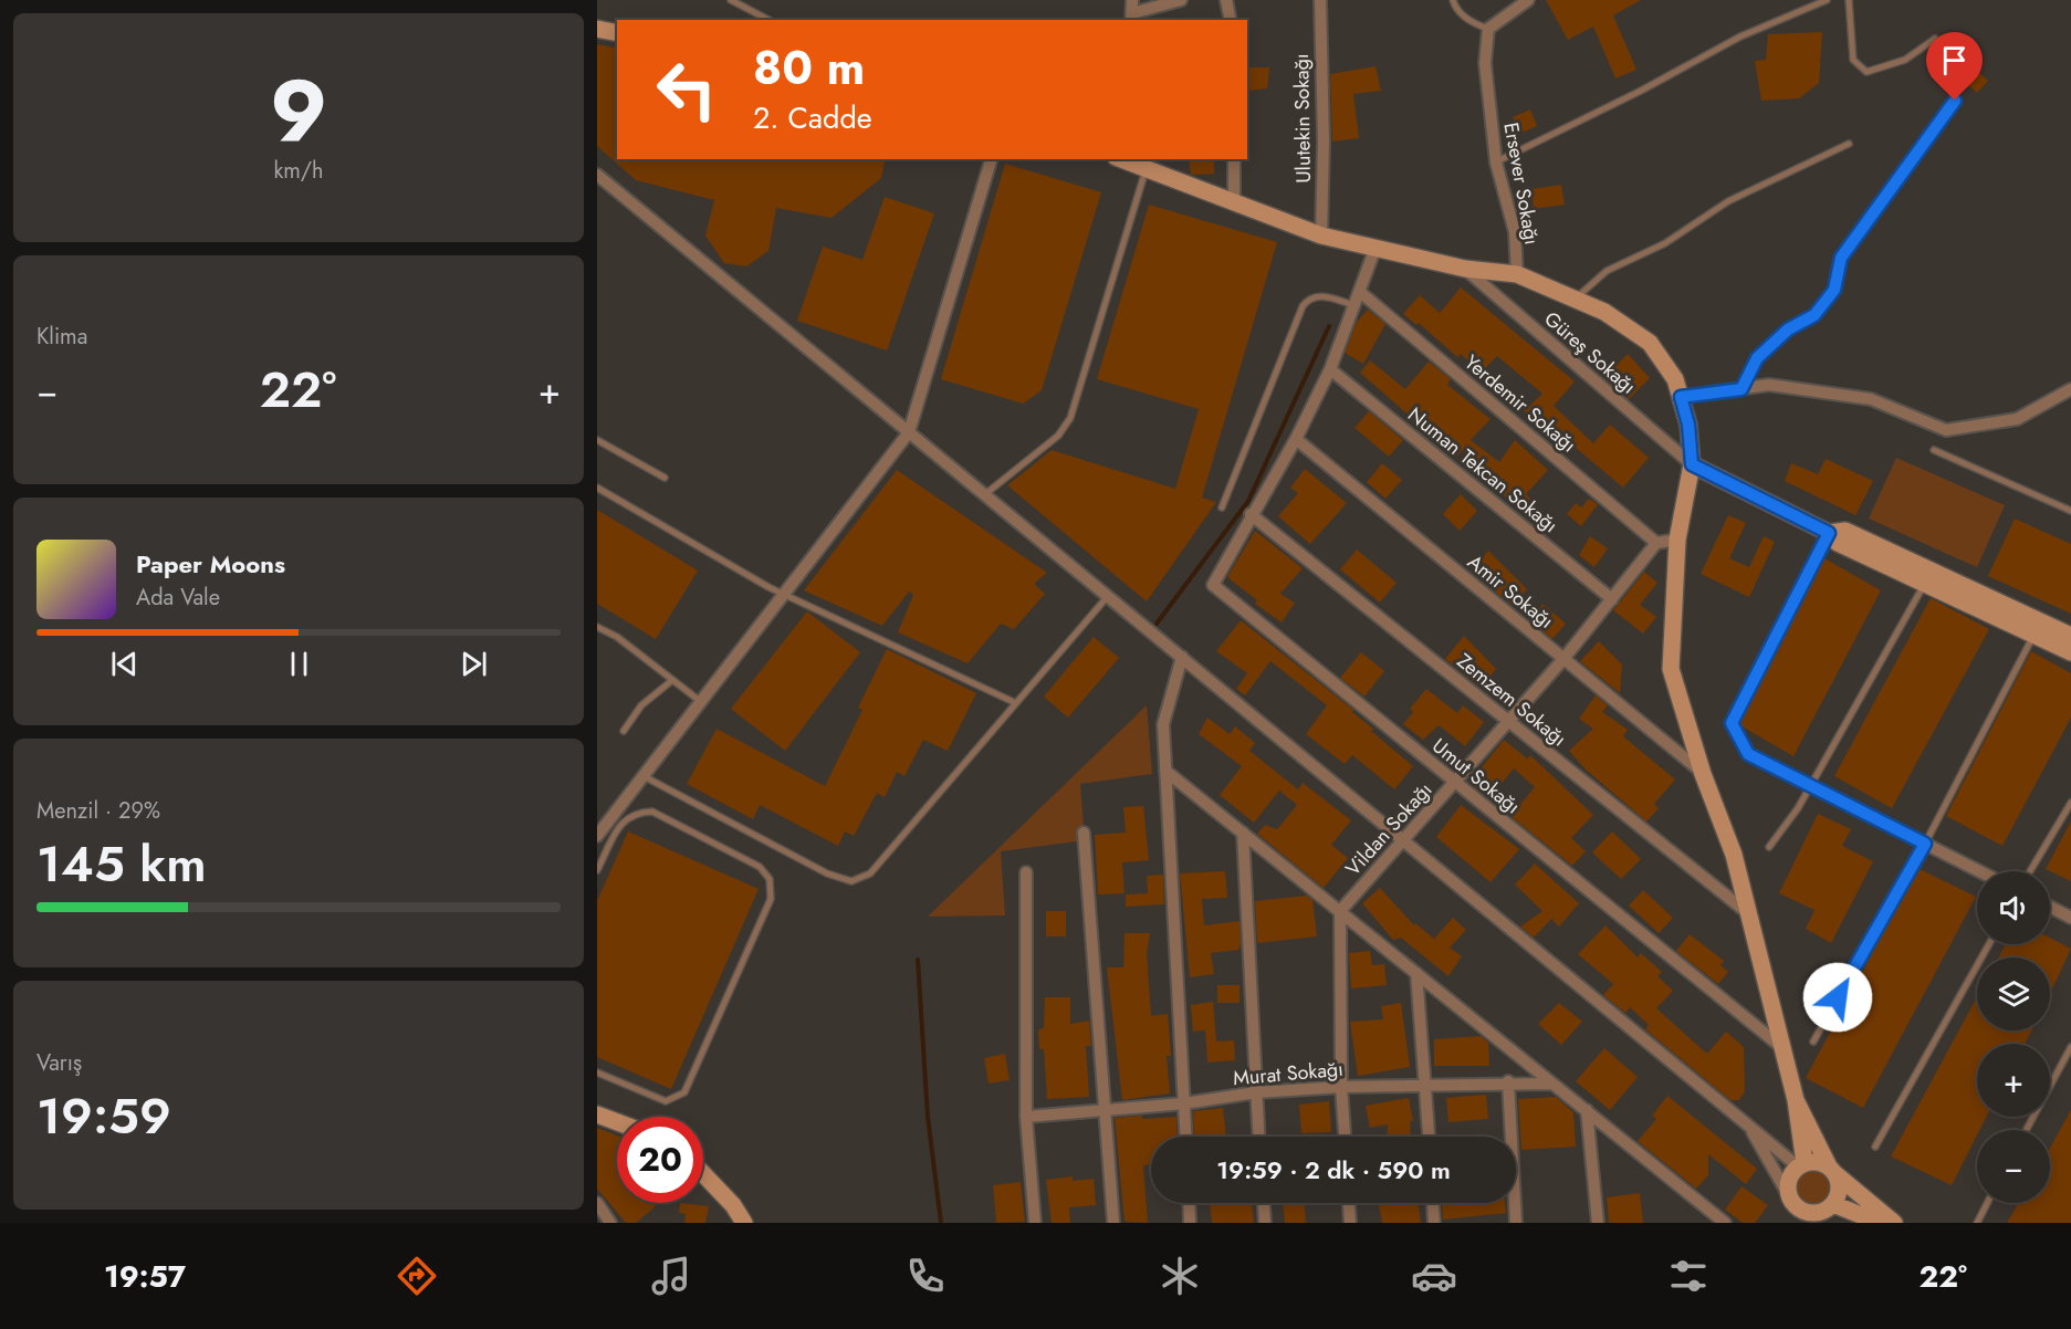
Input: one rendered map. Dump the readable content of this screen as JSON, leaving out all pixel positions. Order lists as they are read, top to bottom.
{
  "streets": {
    "street": [
      "Ulutekin Sokağı",
      "Ersever Sokağı",
      "Güreş Sokağı",
      "Yerdemir Sokağı",
      "Numan Tekcan Sokağı",
      "Amir Sokağı",
      "Zemzem Sokağı",
      "Umut Sokağı",
      "Vildan Sokağı",
      "Murat Sokağı"
    ]
  },
  "crossings": [
    ["Yerdemir Sokağı", "Vildan Sokağı"],
    ["Numan Tekcan Sokağı", "Vildan Sokağı"],
    ["Amir Sokağı", "Vildan Sokağı"],
    ["Zemzem Sokağı", "Umut Sokağı"],
    ["Zemzem Sokağı", "Vildan Sokağı"],
    ["Umut Sokağı", "Vildan Sokağı"]
  ],
  "page": {
    "tile": [
      ["9", "km/h"],
      "Klima",
      ["Menzil · 29%", "145 km"],
      ["Varış", "19:59"]
    ],
    "turn": ["80 m", "2. Cadde"],
    "heat": ["−", "22°", "+"],
    "song": ["Paper Moons", "Ada Vale"],
    "map_buttons": ["+", "−"],
    "limit": "20",
    "trip": "19:59 · 2 dk · 590 m",
    "tabs": ["19:57", "22°"]
  }
}
